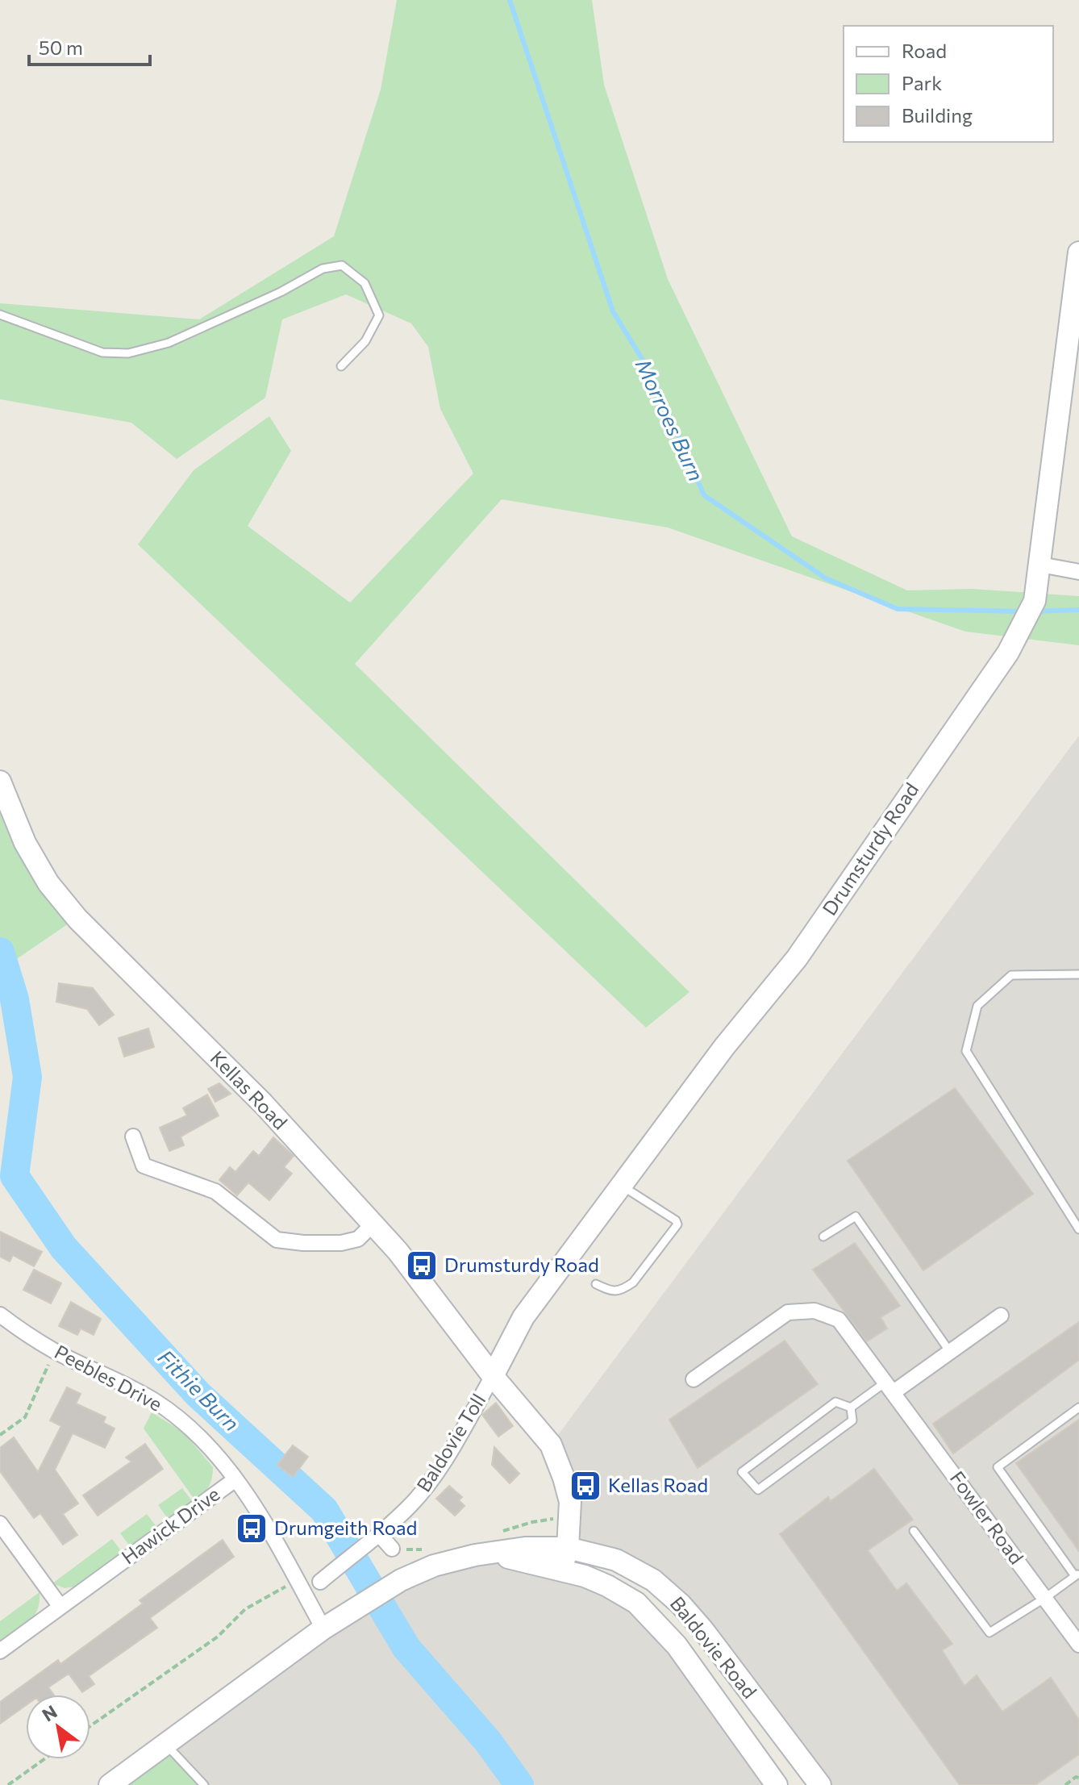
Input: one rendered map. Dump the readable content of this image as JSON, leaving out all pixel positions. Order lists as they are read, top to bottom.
{
  "streets": {
    "main road": ["Drumsturdy Road", "Kellas Road", "Baldovie Road"],
    "street": [
      "Peebles Drive",
      "Baldovie Toll",
      "Fowler Road",
      "Hawick Drive"
    ]
  },
  "crossings": [
    ["Drumsturdy Road", "Kellas Road"],
    ["Drumsturdy Road", "Baldovie Toll"],
    ["Kellas Road", "Baldovie Toll"],
    ["Kellas Road", "Baldovie Road"],
    ["Peebles Drive", "Hawick Drive"]
  ],
  "water": ["Morroes Burn", "Fithie Burn"],
  "places": {
    "bus stop": ["Drumsturdy Road", "Kellas Road", "Drumgeith Road"]
  },
  "legend": ["Road", "Park", "Building"],
  "scale_bar": "50 m",
  "north": "top left"
}
